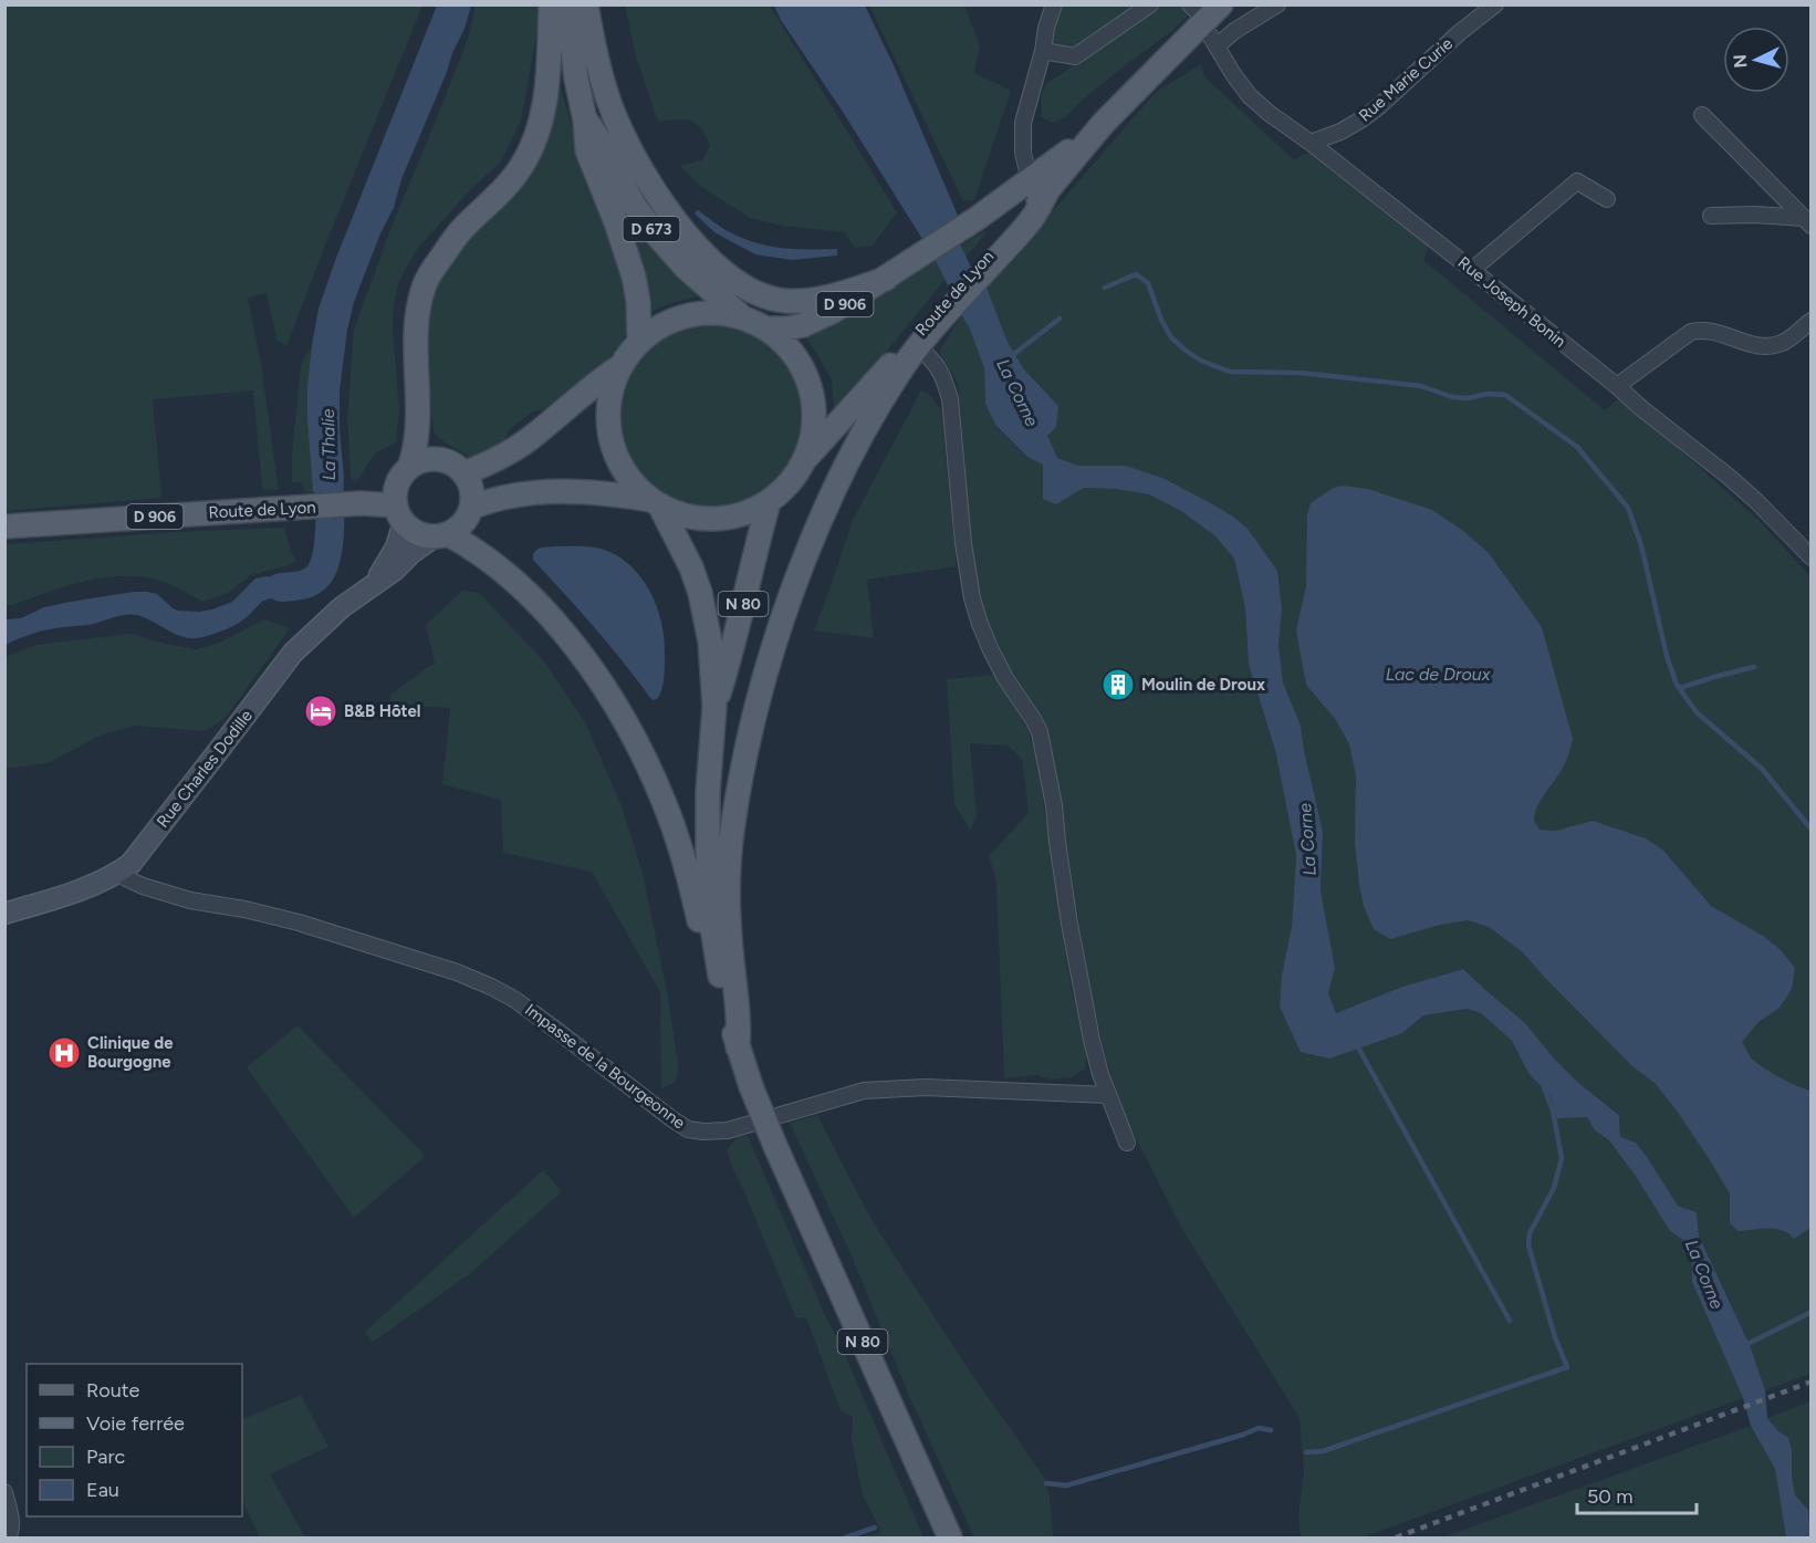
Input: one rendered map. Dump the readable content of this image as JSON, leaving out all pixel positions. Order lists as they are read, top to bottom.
{
  "streets": {
    "main road": [
      "D 673",
      "Route de Lyon",
      "D 906",
      "N 80",
      "Rue Charles Dodille"
    ],
    "street": ["Rue Marie Curie", "Rue Joseph Bonin", "Impasse de la Bourgeonne"]
  },
  "crossings": [
    ["Rue Marie Curie", "Rue Joseph Bonin"],
    ["D 673", "Route de Lyon"],
    ["D 673", "N 80"],
    ["Route de Lyon", "N 80"],
    ["Route de Lyon", "Rue Charles Dodille"],
    ["Rue Charles Dodille", "Impasse de la Bourgeonne"]
  ],
  "water": ["La Corne", "La Thalie", "Lac de Droux"],
  "places": {
    "building": ["Moulin de Droux"],
    "hotel": ["B&B Hôtel"],
    "hospital": ["Clinique de Bourgogne"]
  },
  "legend": [
    "Route",
    "Voie ferrée",
    "Parc",
    "Eau"
  ],
  "scale_bar": "50 m",
  "north": "left"
}
